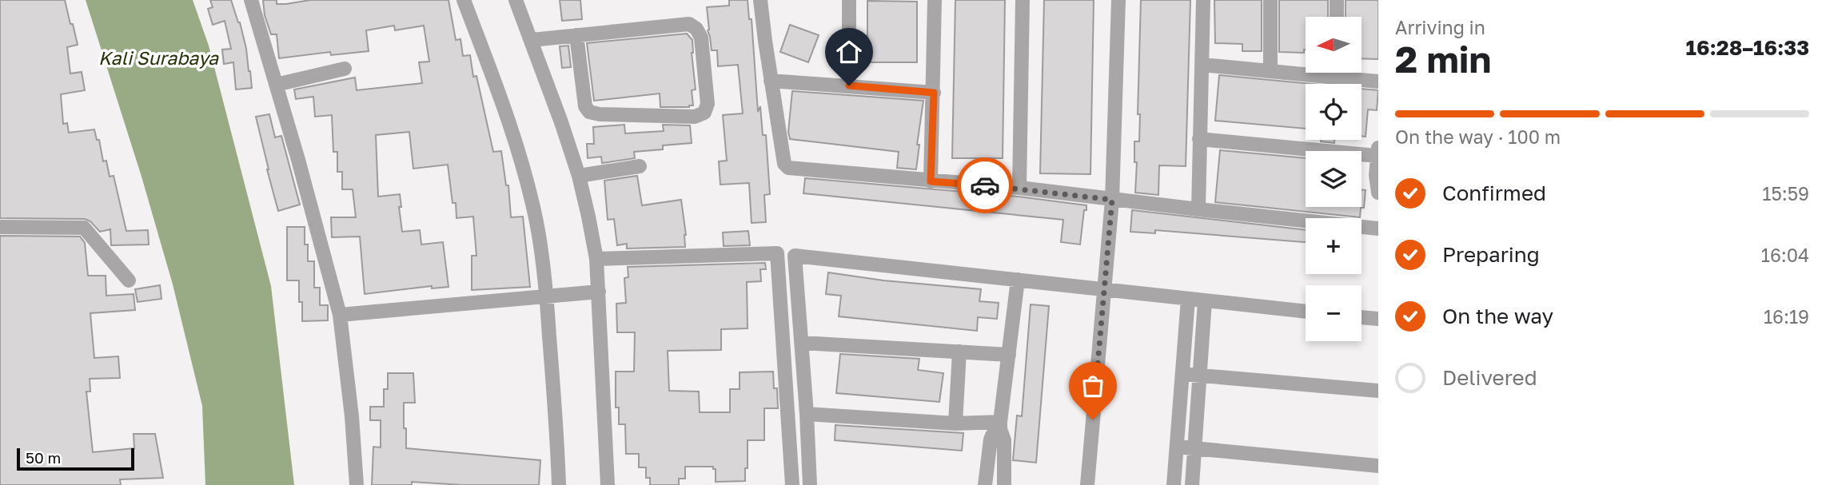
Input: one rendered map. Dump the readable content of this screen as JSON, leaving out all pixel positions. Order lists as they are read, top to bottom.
{
  "water": ["Kali Surabaya"],
  "scale_bar": "50 m",
  "north": "left",
  "page": {
    "heading": ["2 min", "Arriving in", "16:28–16:33"],
    "map_buttons": ["+", "−"],
    "bar": "On the way · 100 m",
    "list": [
      ["Confirmed", "15:59"],
      ["Preparing", "16:04"],
      ["On the way", "16:19"],
      "Delivered"
    ],
    "scale": "50 m"
  }
}
